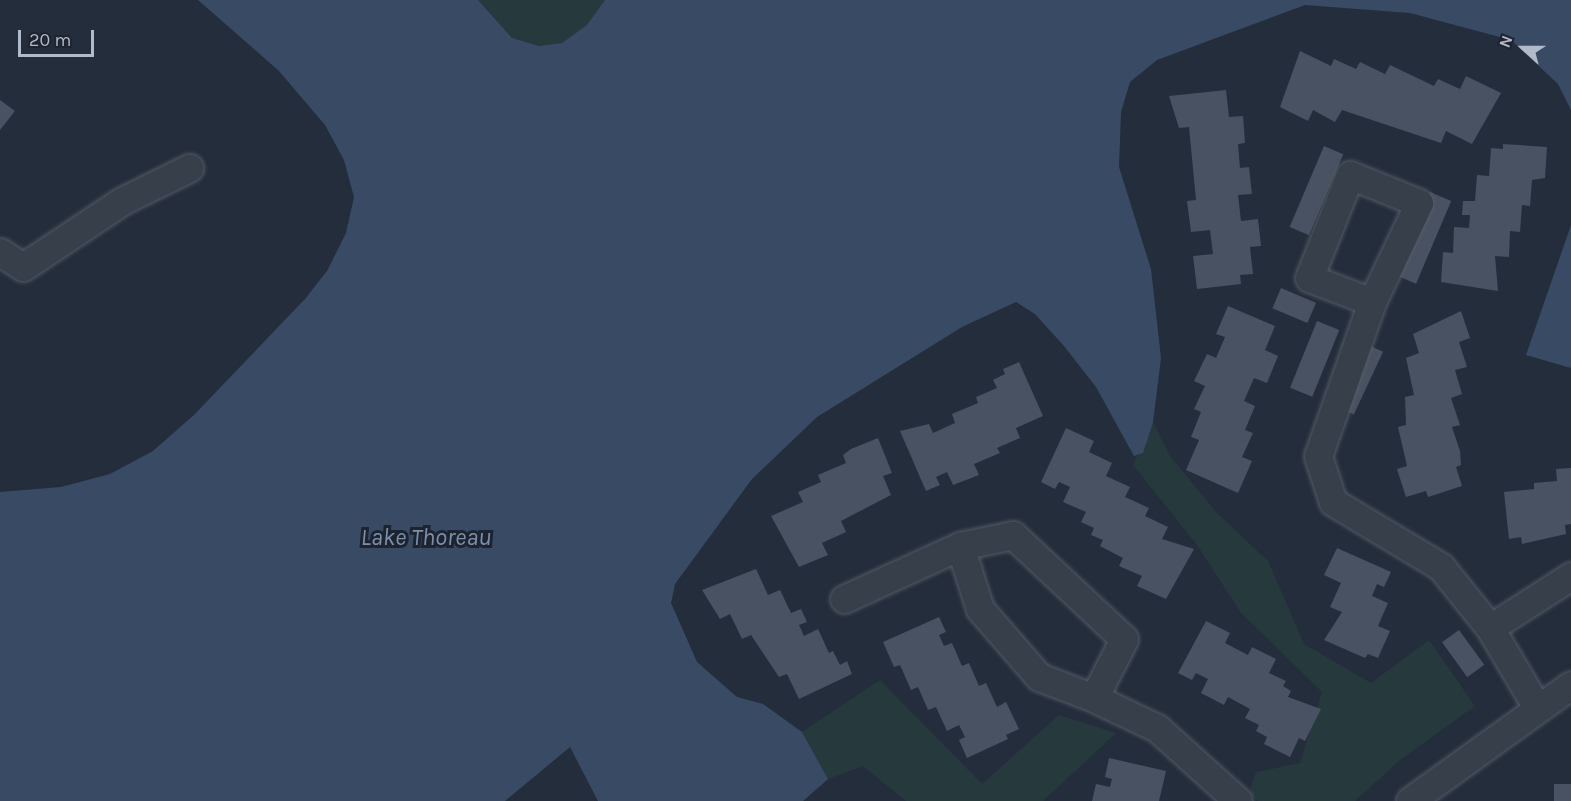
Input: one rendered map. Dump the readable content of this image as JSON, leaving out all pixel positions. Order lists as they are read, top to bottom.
{
  "water": ["Lake Thoreau"],
  "scale_bar": "20 m",
  "north": "left"
}
